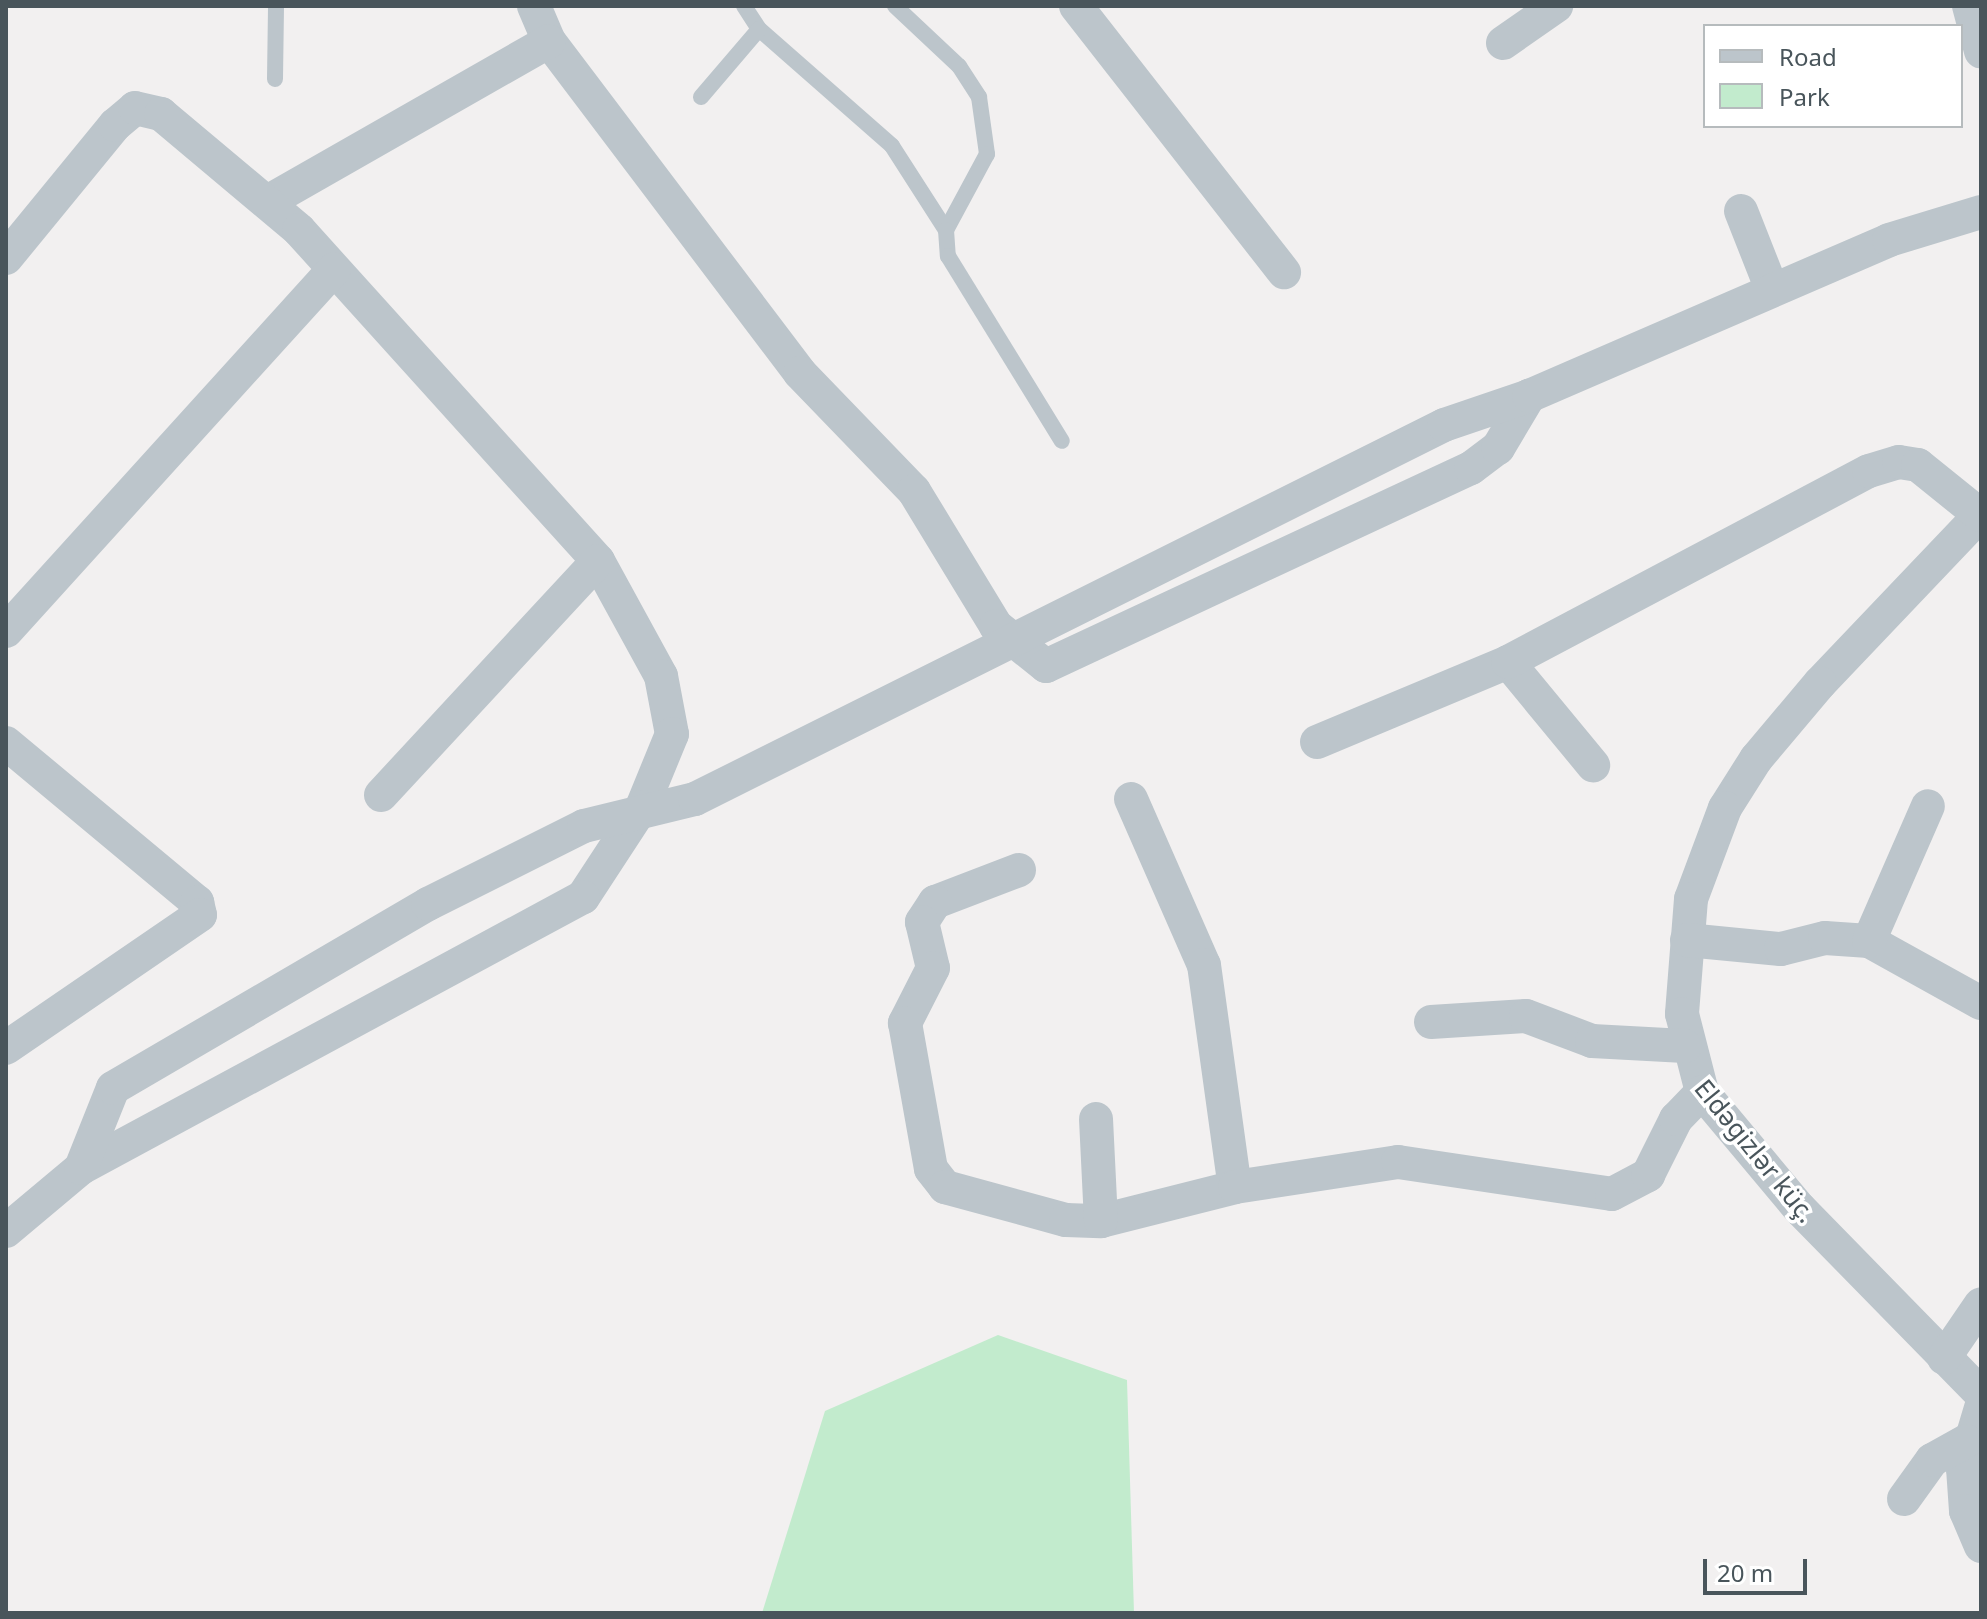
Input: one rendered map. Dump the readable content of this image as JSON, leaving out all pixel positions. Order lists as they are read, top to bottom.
{
  "streets": {
    "street": ["Eldəgizlər küç."]
  },
  "legend": ["Road", "Park"],
  "scale_bar": "20 m"
}
